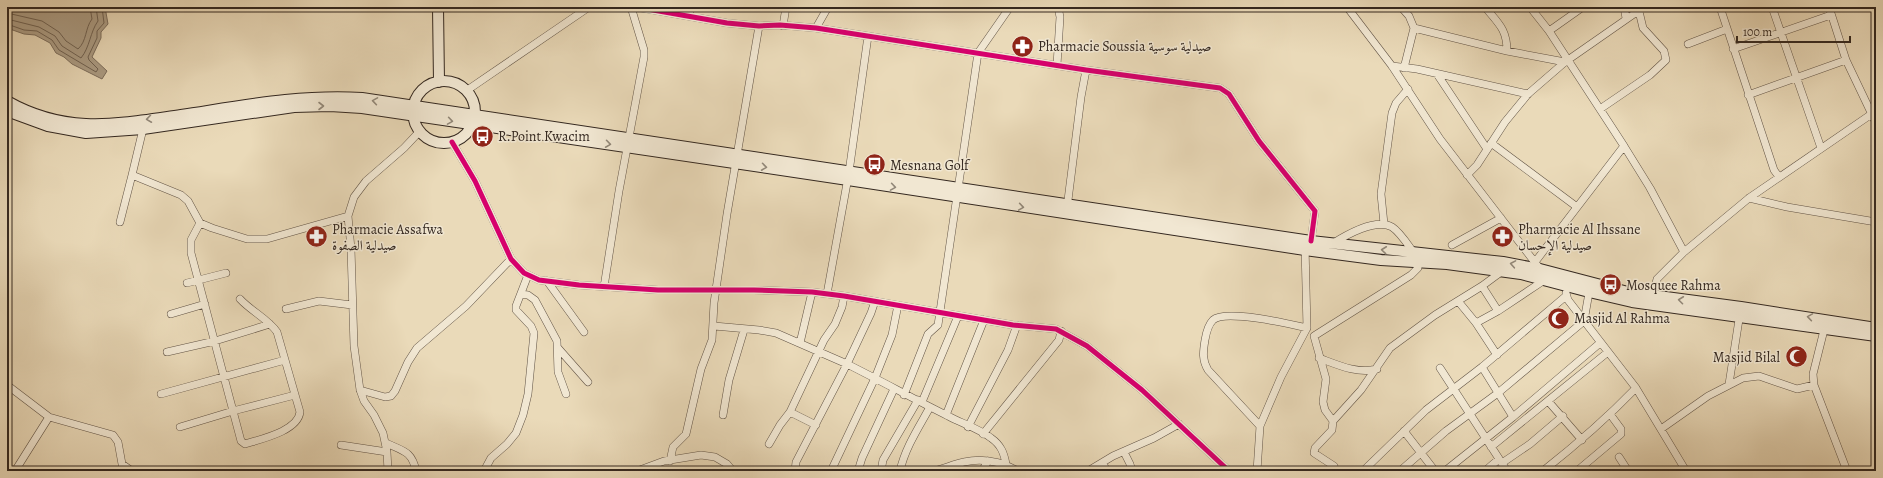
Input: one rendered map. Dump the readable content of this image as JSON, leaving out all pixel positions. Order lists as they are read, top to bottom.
{
  "places": {
    "pharmacy": ["Pharmacie Soussia صيدلية سوسية", "Pharmacie Assafwa صيدلية الصفوة", "Pharmacie Al Ihssane صيدلية الإحسان"],
    "bus stop": ["R.Point Kwacim", "Mesnana Golf", "Mosquee Rahma"],
    "mosque": ["Masjid Al Rahma", "Masjid Bilal"]
  },
  "scale_bar": "100 m"
}
